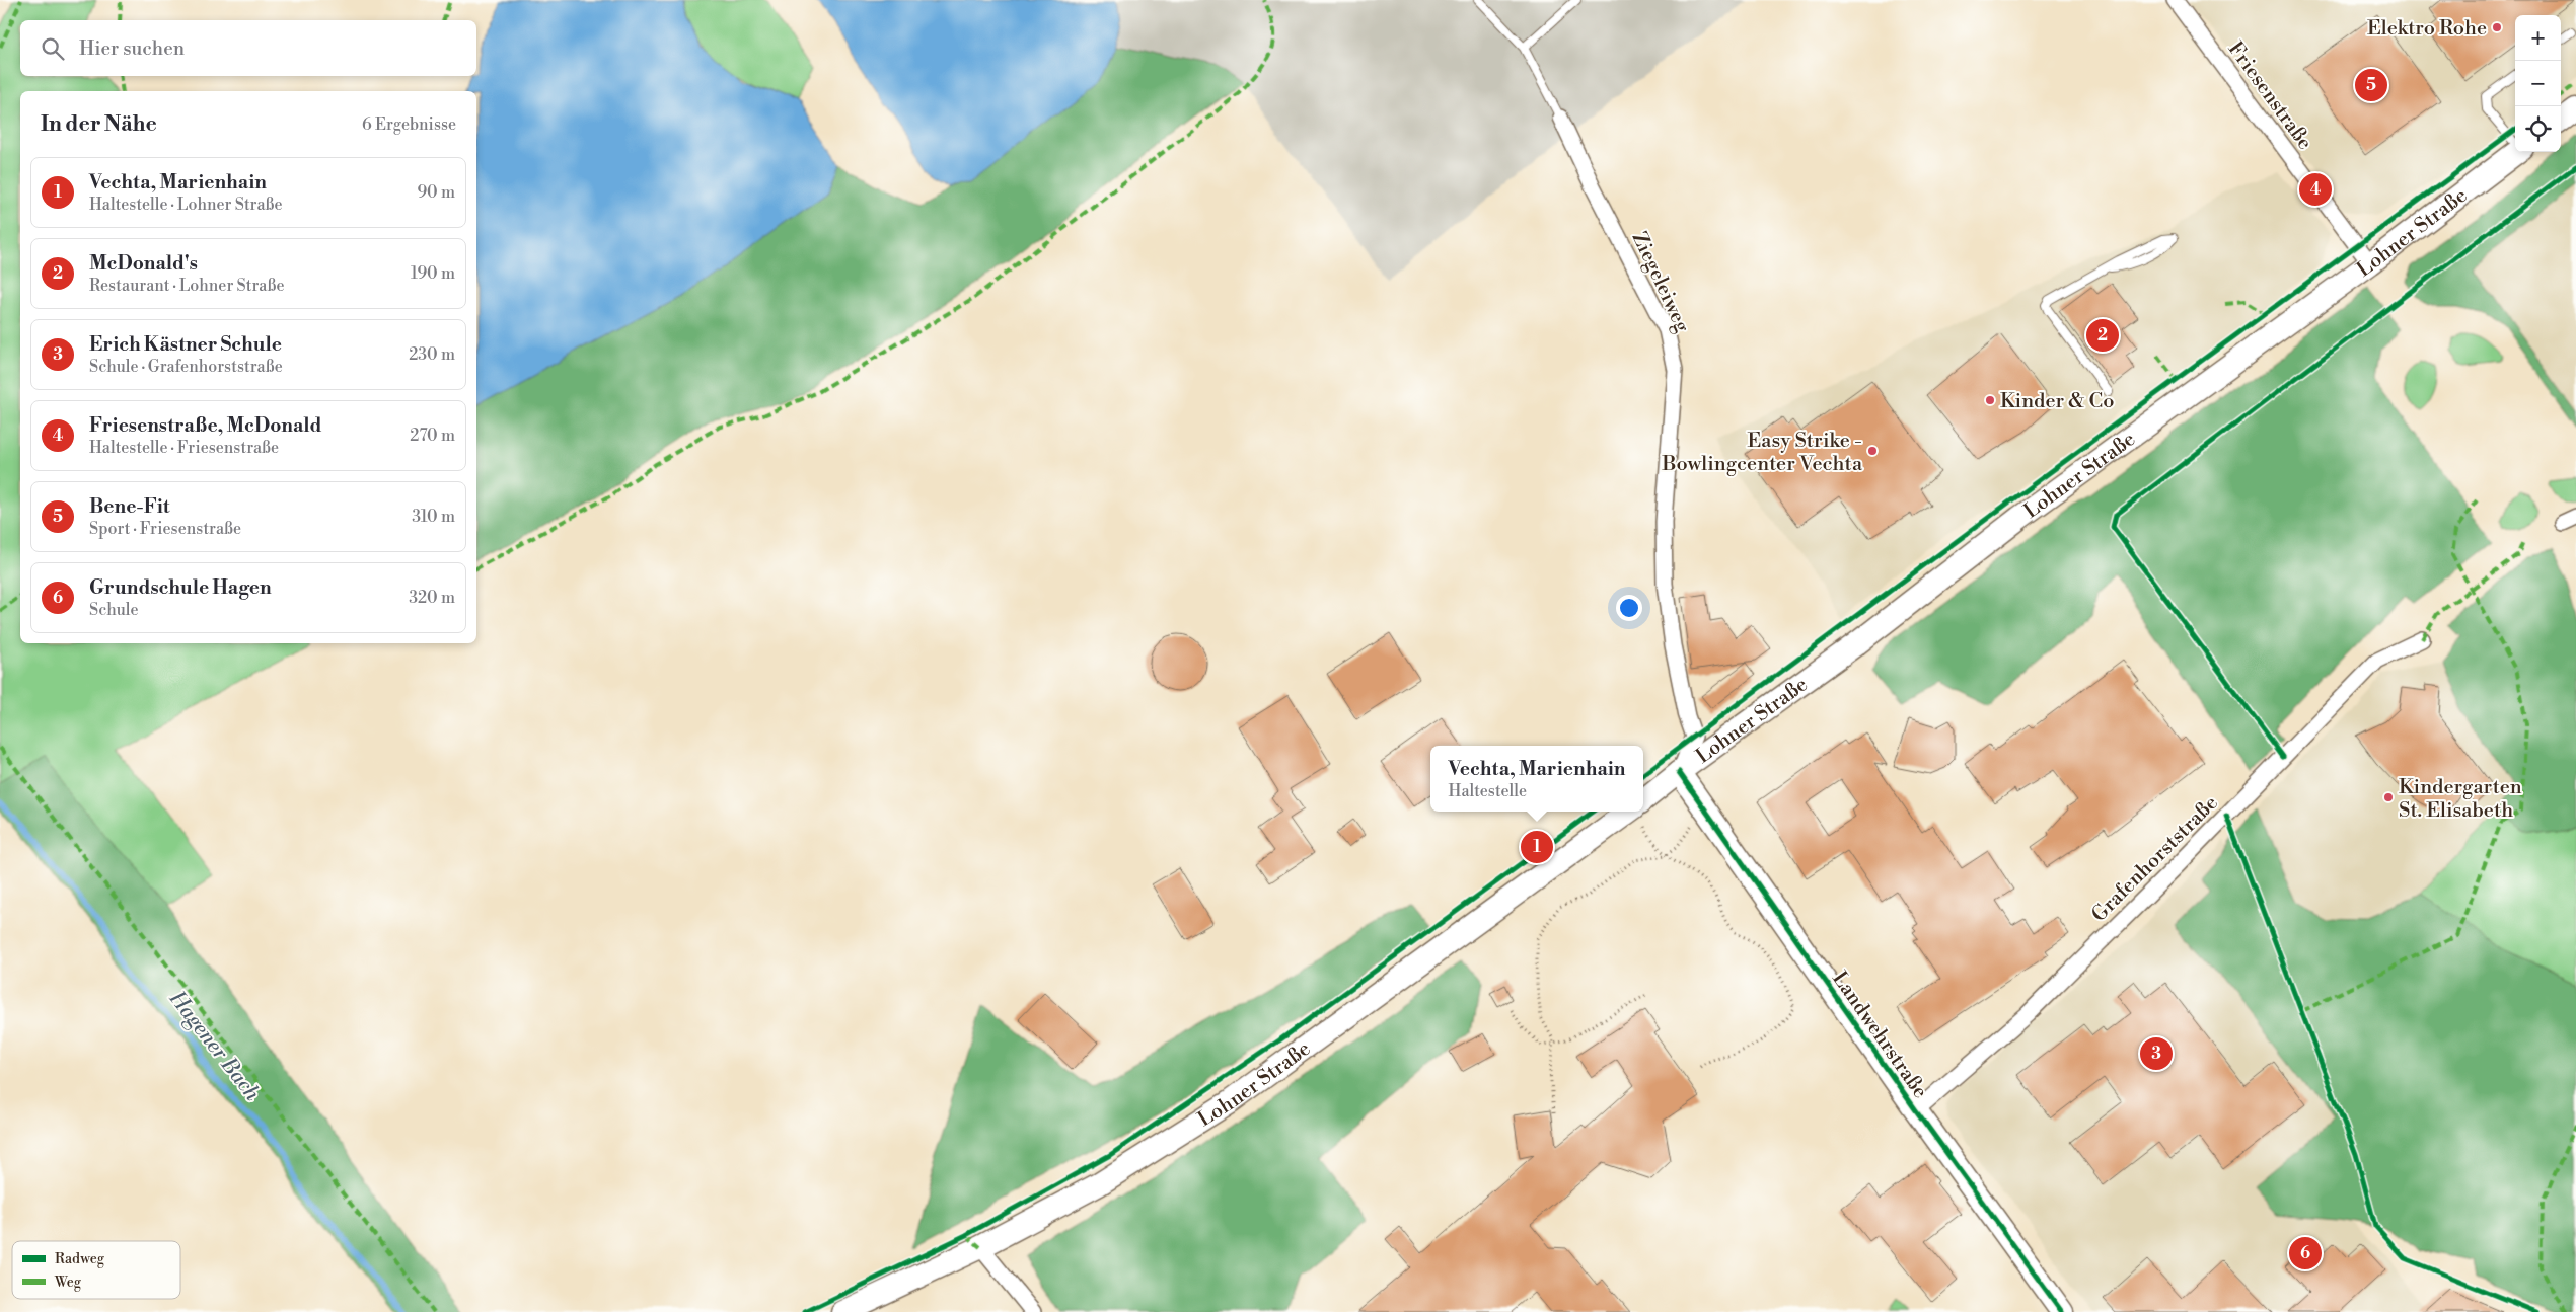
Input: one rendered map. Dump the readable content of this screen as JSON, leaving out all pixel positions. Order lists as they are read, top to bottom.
{
  "streets": {
    "main road": ["Lohner Straße", "Landwehrstraße"],
    "street": ["Friesenstraße", "Ziegeleiweg", "Grafenhorststraße"]
  },
  "crossings": [
    ["Friesenstraße", "Lohner Straße"],
    ["Lohner Straße", "Ziegeleiweg"],
    ["Lohner Straße", "Landwehrstraße"],
    ["Ziegeleiweg", "Landwehrstraße"],
    ["Grafenhorststraße", "Landwehrstraße"]
  ],
  "water": ["Hagener Bach"],
  "places": [
    "Elektro Rohe",
    "Kinder & Co",
    "Easy Strike - Bowlingcenter Vechta",
    "Kindergarten St. Elisabeth"
  ],
  "legend": ["Radweg", "Weg"],
  "page": {
    "map_buttons": ["+", "−"],
    "search": "Hier suchen",
    "pins": [
      "5",
      "4",
      "2",
      "1",
      "3",
      "6"
    ],
    "heading": ["In der Nähe", "6 Ergebnisse"],
    "list": [
      {
        "mark": "1",
        "name": "Vechta, Marienhain",
        "note": "Haltestelle · Lohner Straße",
        "value": "90 m"
      },
      {
        "mark": "2",
        "name": "McDonald's",
        "note": "Restaurant · Lohner Straße",
        "value": "190 m"
      },
      {
        "mark": "3",
        "name": "Erich Kästner Schule",
        "note": "Schule · Grafenhorststraße",
        "value": "230 m"
      },
      {
        "mark": "4",
        "name": "Friesenstraße, McDonald",
        "note": "Haltestelle · Friesenstraße",
        "value": "270 m"
      },
      {
        "mark": "5",
        "name": "Bene-Fit",
        "note": "Sport · Friesenstraße",
        "value": "310 m"
      },
      {
        "mark": "6",
        "name": "Grundschule Hagen",
        "note": "Schule",
        "value": "320 m"
      }
    ],
    "popup": ["Vechta, Marienhain", "Haltestelle"]
  }
}
